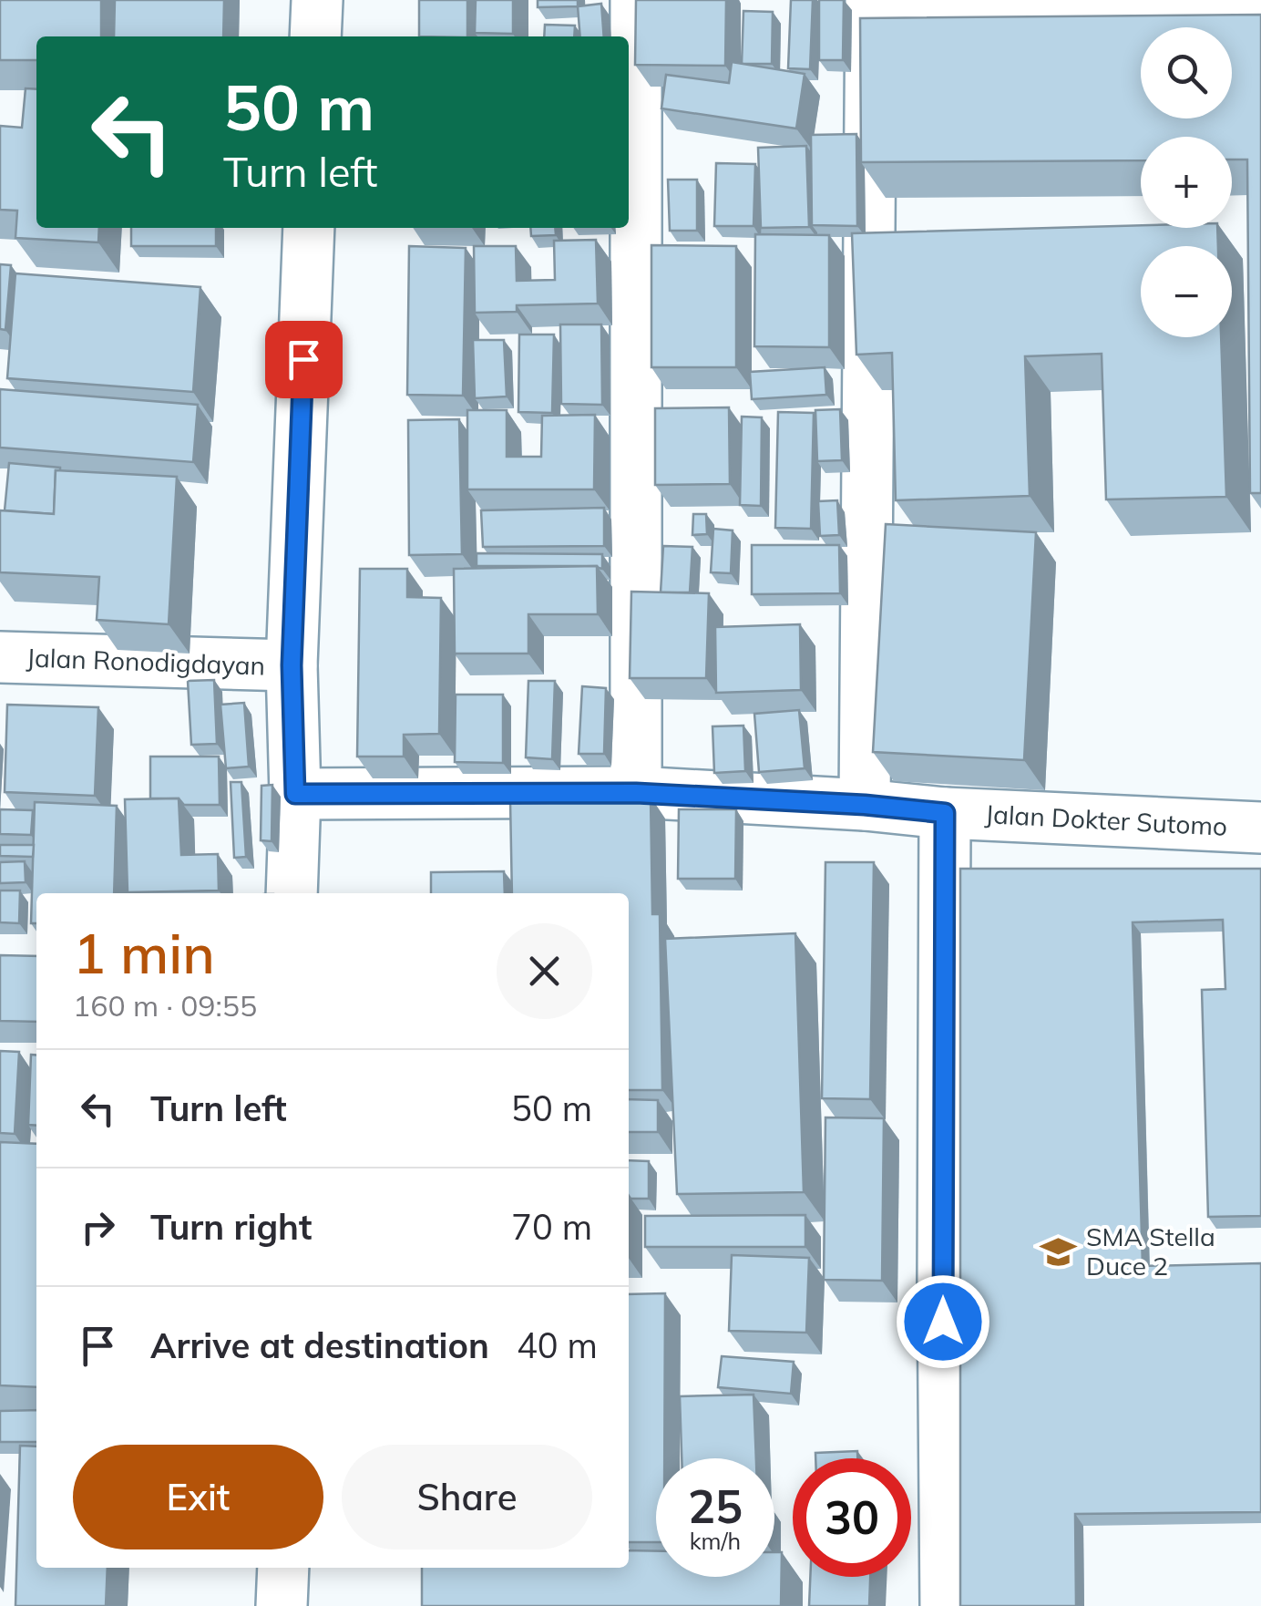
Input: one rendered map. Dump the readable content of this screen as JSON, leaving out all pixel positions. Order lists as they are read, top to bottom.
{
  "streets": {
    "street": ["Jalan Ronodigdayan", "Jalan Dokter Sutomo"]
  },
  "places": {
    "school or university": ["SMA Stella Duce 2"]
  },
  "page": {
    "map_buttons": ["+", "−"],
    "turn": ["50 m", "Turn left"],
    "heading": ["1 min", "160 m · 09:55"],
    "list": [
      {
        "name": "Turn left",
        "value": "50 m"
      },
      {
        "name": "Turn right",
        "value": "70 m"
      },
      {
        "name": "Arrive at destination",
        "value": "40 m"
      }
    ],
    "buttons": ["Exit", "Share"],
    "speed": "25 km/h",
    "limit": "30"
  }
}
